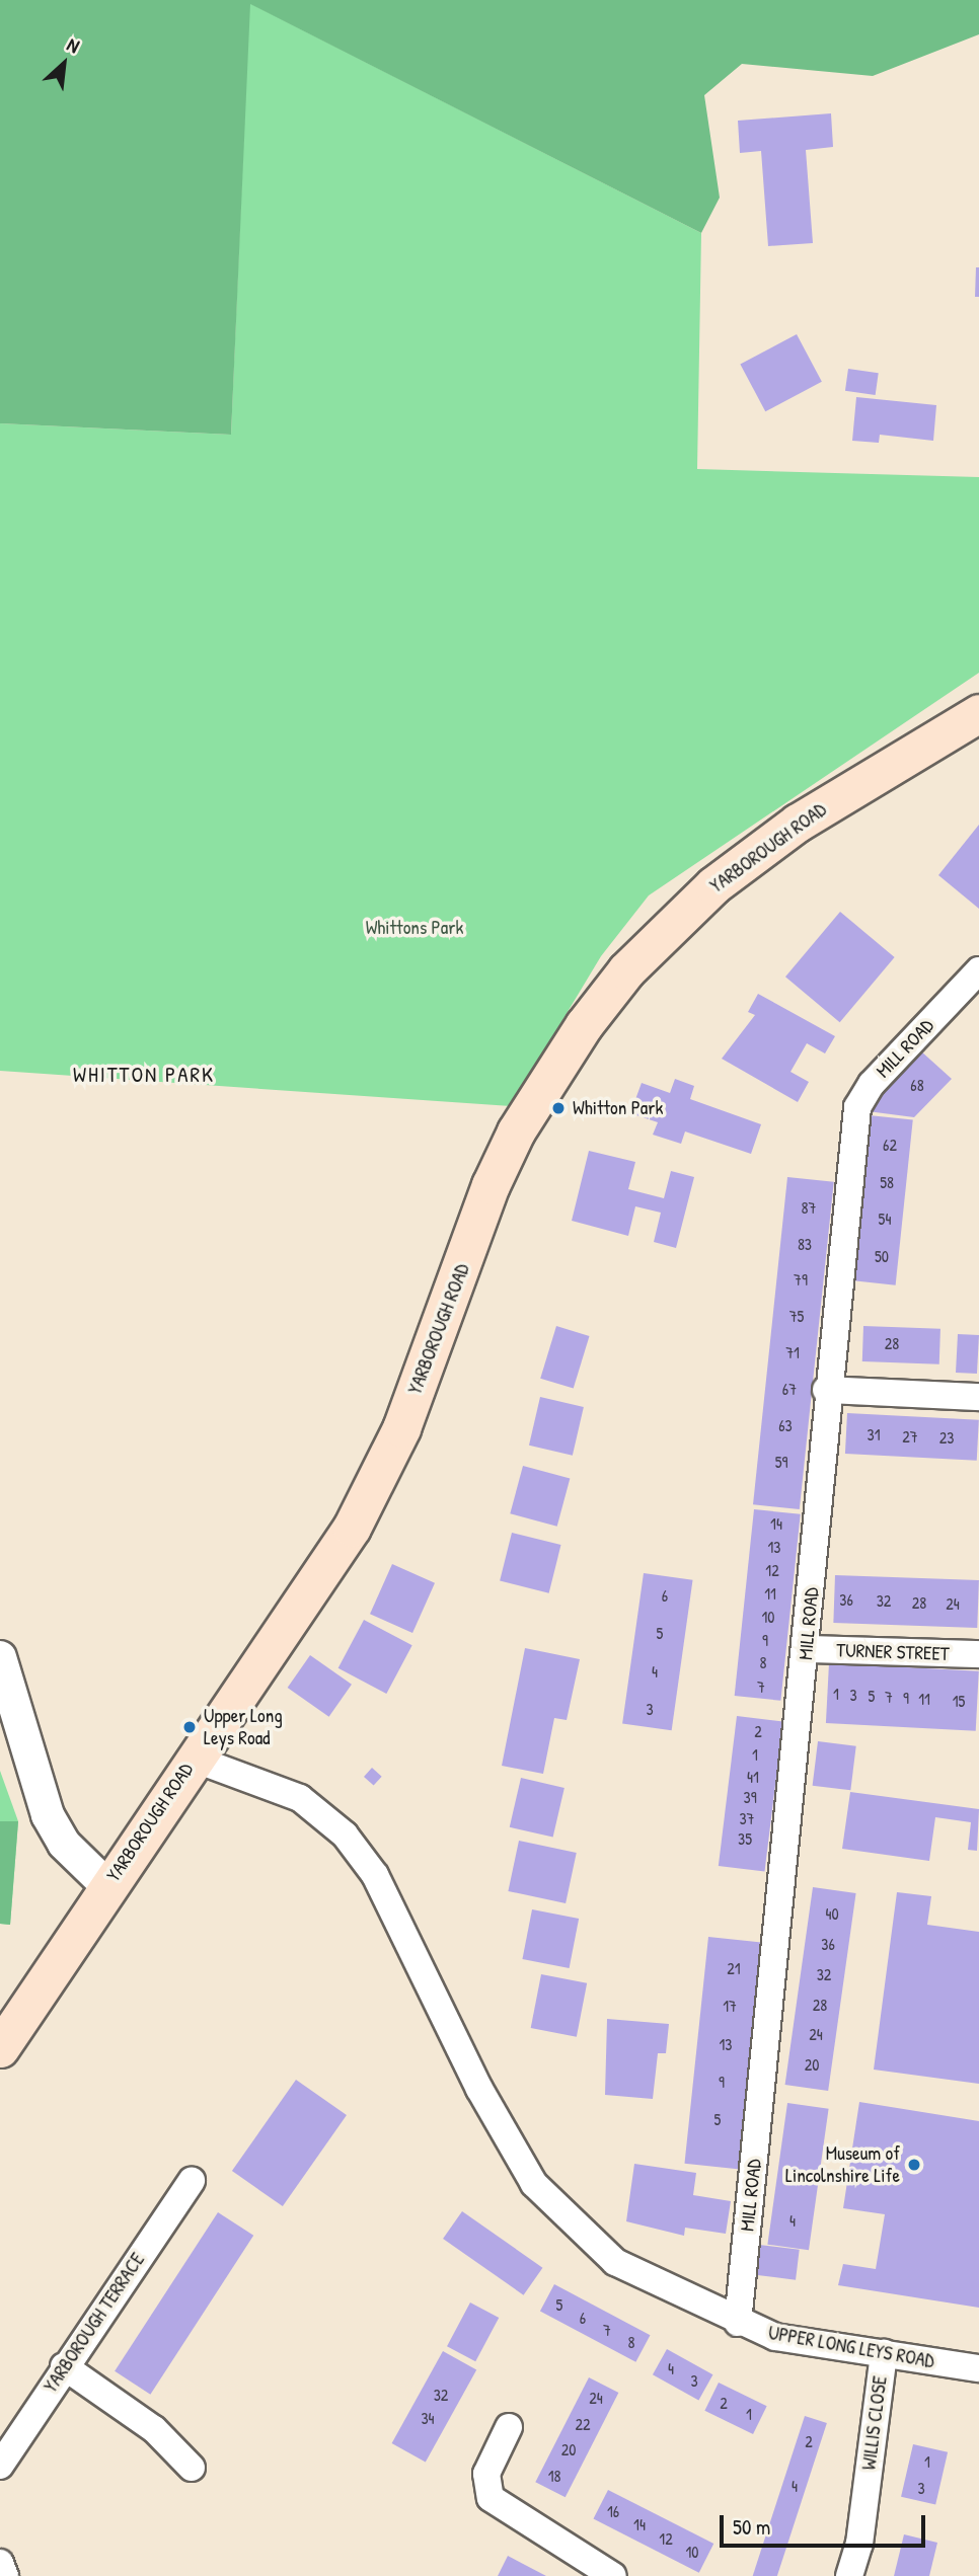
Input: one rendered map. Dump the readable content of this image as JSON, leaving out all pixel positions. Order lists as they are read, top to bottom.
{
  "streets": {
    "main road": ["YARBOROUGH ROAD"],
    "street": [
      "MILL ROAD",
      "TURNER STREET",
      "YARBOROUGH TERRACE",
      "UPPER LONG LEYS ROAD",
      "WILLIS CLOSE"
    ]
  },
  "crossings": [
    ["YARBOROUGH ROAD", "UPPER LONG LEYS ROAD"],
    ["MILL ROAD", "TURNER STREET"],
    ["MILL ROAD", "UPPER LONG LEYS ROAD"],
    ["UPPER LONG LEYS ROAD", "WILLIS CLOSE"]
  ],
  "districts": ["WHITTON PARK"],
  "parks": ["Whittons Park"],
  "places": ["Whitton Park", "Upper Long Leys Road", "Museum of Lincolnshire Life"],
  "house_numbers": [
    "68",
    "62",
    "58",
    "87",
    "54",
    "83",
    "50",
    "79",
    "75",
    "28",
    "71",
    "67",
    "63",
    "31",
    "27",
    "23",
    "59",
    "14",
    "13",
    "12",
    "11",
    "6",
    "36",
    "32",
    "28",
    "24",
    "10",
    "5",
    "9",
    "8",
    "4",
    "7",
    "1",
    "3",
    "5",
    "7",
    "9",
    "11",
    "15",
    "3",
    "2",
    "1",
    "41",
    "39",
    "37",
    "35",
    "40",
    "36",
    "21",
    "32",
    "28",
    "17",
    "24",
    "13",
    "20",
    "9",
    "5",
    "4",
    "5",
    "6",
    "7",
    "8",
    "4",
    "3",
    "32",
    "24",
    "2",
    "1",
    "34",
    "22",
    "2",
    "20",
    "1",
    "18",
    "4",
    "3",
    "16",
    "14",
    "12",
    "10"
  ],
  "scale_bar": "50 m",
  "north": "top right"
}
